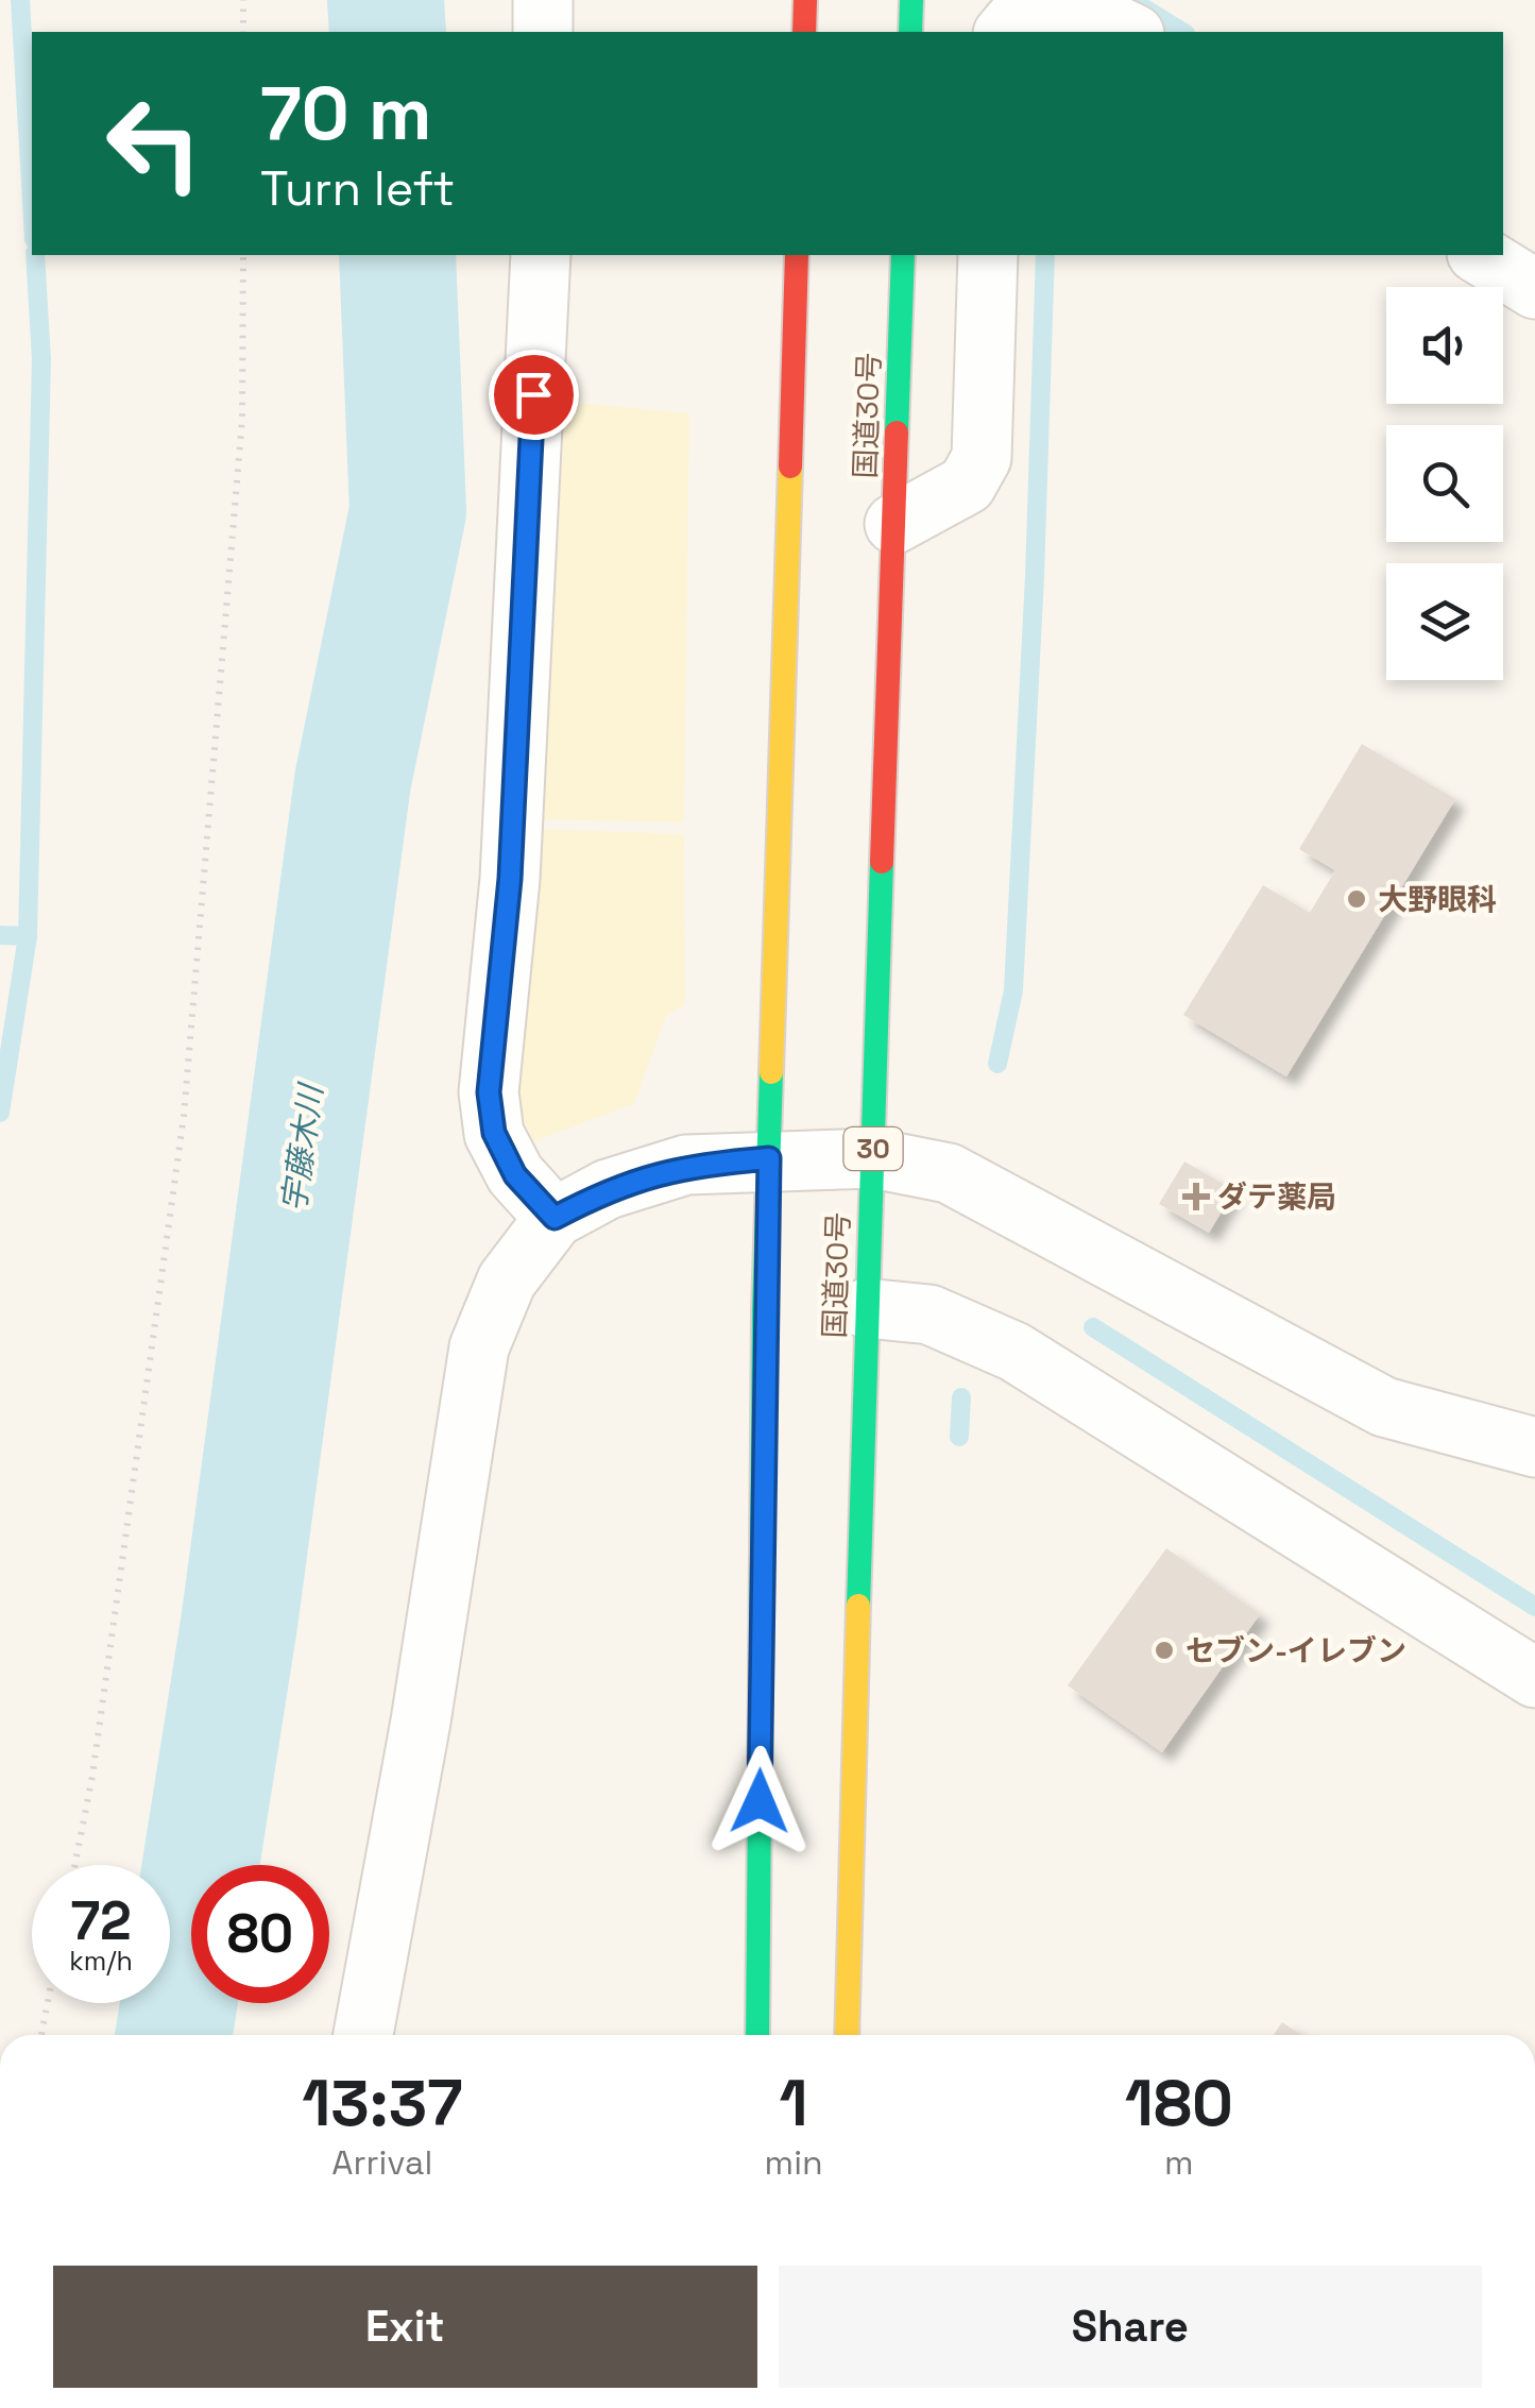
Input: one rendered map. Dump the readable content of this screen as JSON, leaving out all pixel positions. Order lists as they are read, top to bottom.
{
  "streets": {
    "highway": ["国道30号", "30"]
  },
  "water": ["宇藤木川"],
  "places": {
    "other": ["大野眼科", "セブン-イレブン"],
    "health": ["ダテ薬局"]
  },
  "page": {
    "turn": ["70 m", "Turn left"],
    "speed": "72 km/h",
    "limit": "80",
    "eta": [
      "13:37",
      "Arrival",
      "1",
      "min",
      "180",
      "m"
    ],
    "buttons": ["Exit", "Share"]
  }
}
